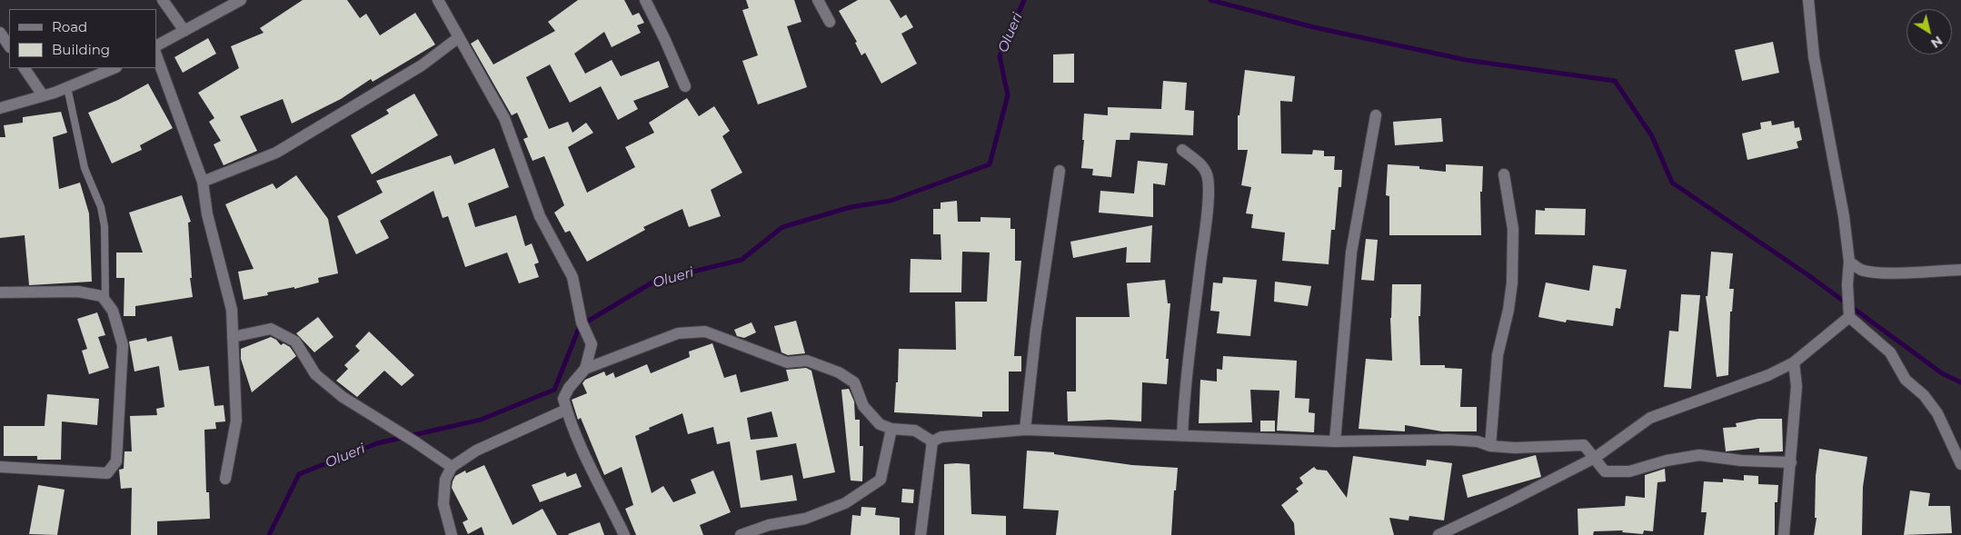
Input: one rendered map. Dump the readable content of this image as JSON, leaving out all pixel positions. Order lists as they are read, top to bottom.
{
  "water": ["Olueri"],
  "legend": ["Road", "Building"],
  "north": "bottom right"
}
